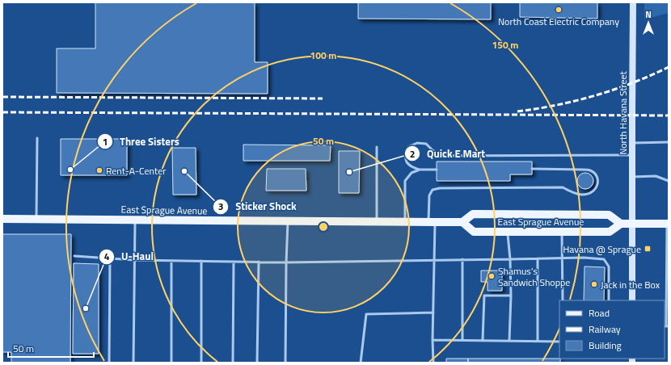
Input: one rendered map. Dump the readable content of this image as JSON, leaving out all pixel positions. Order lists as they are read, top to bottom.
{
  "streets": {
    "main road": ["East Sprague Avenue"],
    "street": ["North Havana Street"]
  },
  "places": {
    "other": [
      "North Coast Electric Company",
      "Three Sisters",
      "Rent-A-Center",
      "Sticker Shock",
      "Quick E Mart",
      "Shamus's Sandwich Shoppe",
      "Jack in the Box",
      "U-Haul"
    ],
    "transit": ["Havana @ Sprague"]
  },
  "legend": ["Road", "Railway", "Building"],
  "scale_bar": "50 m",
  "north": "top",
  "rings": ["150 m", "100 m", "50 m"]
}
